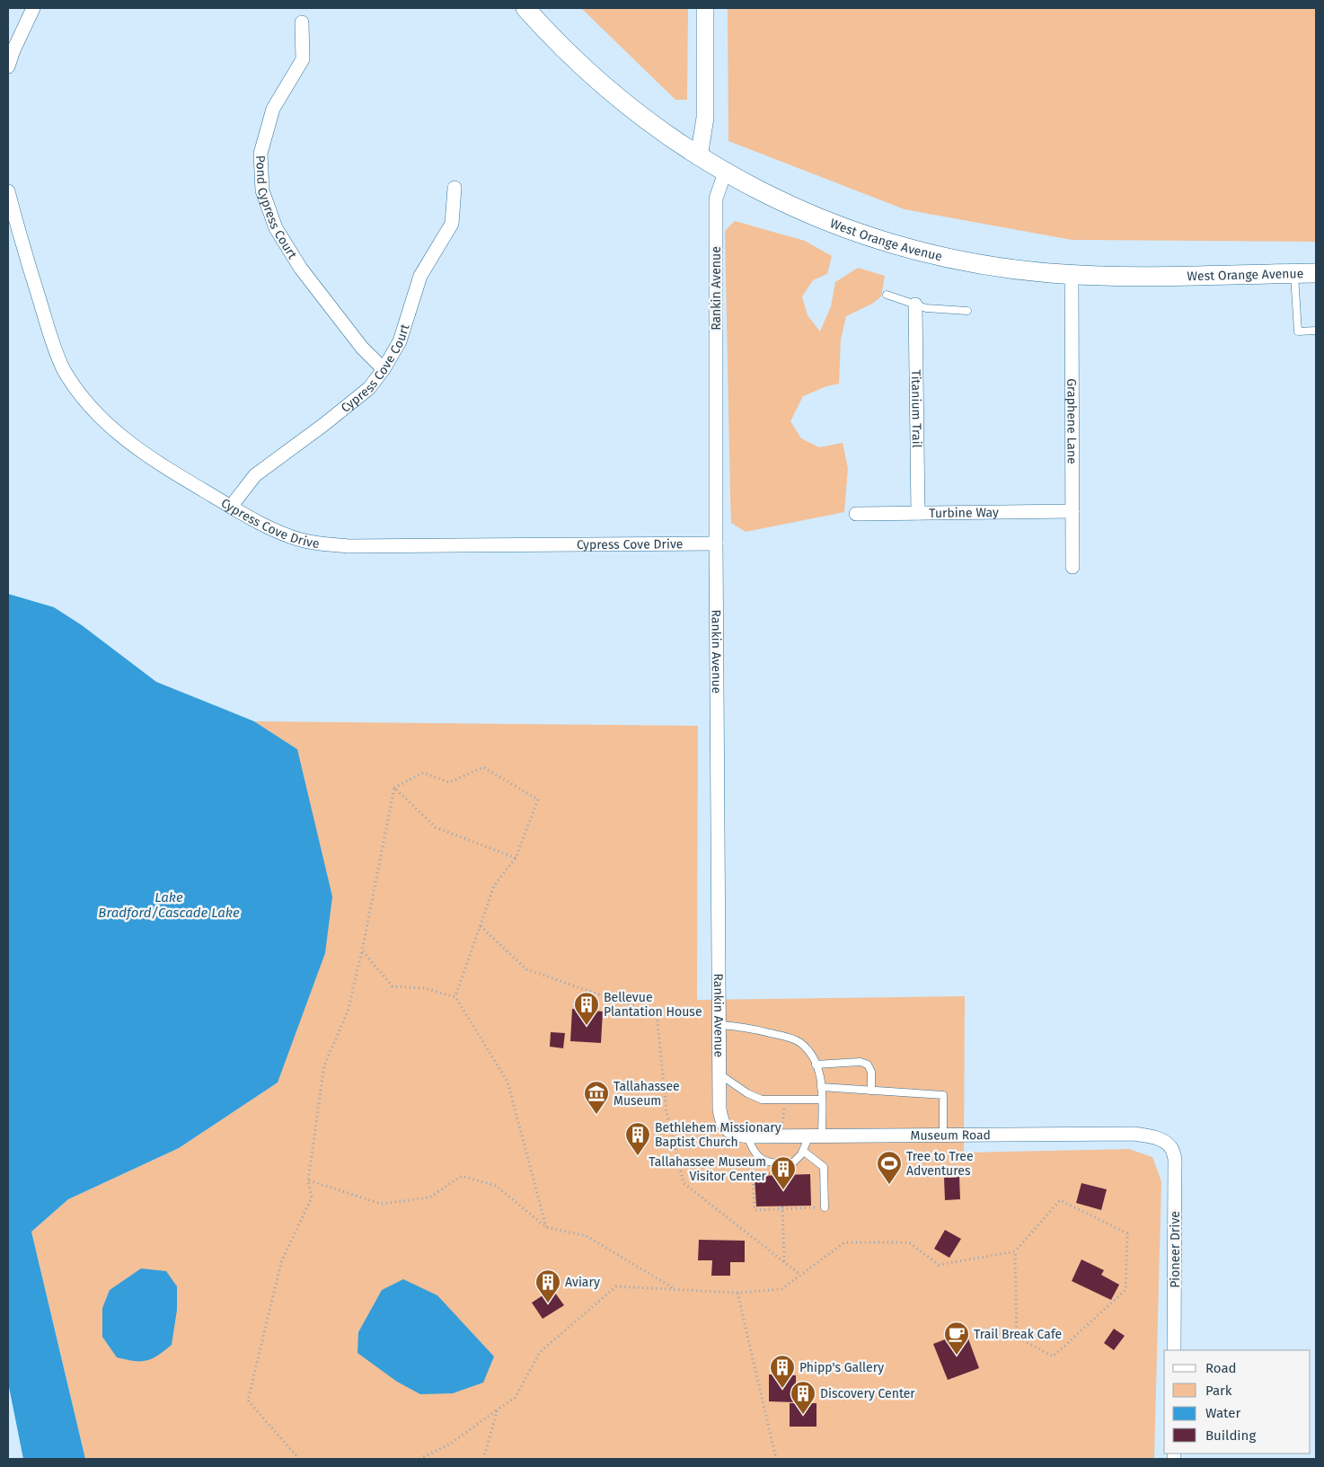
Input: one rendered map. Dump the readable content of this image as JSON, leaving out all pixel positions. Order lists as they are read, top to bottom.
{
  "streets": {
    "main road": ["West Orange Avenue"],
    "street": [
      "Pond Cypress Court",
      "Rankin Avenue",
      "Cypress Cove Court",
      "Titanium Trail",
      "Graphene Lane",
      "Turbine Way",
      "Cypress Cove Drive",
      "Museum Road",
      "Pioneer Drive"
    ]
  },
  "crossings": [
    ["Pond Cypress Court", "Cypress Cove Court"],
    ["West Orange Avenue", "Rankin Avenue"],
    ["West Orange Avenue", "Graphene Lane"],
    ["Rankin Avenue", "Cypress Cove Drive"],
    ["Rankin Avenue", "Museum Road"],
    ["Cypress Cove Court", "Cypress Cove Drive"],
    ["Titanium Trail", "Turbine Way"],
    ["Graphene Lane", "Turbine Way"],
    ["Museum Road", "Pioneer Drive"]
  ],
  "water": ["Lake Bradford/Cascade Lake"],
  "places": {
    "building": [
      "Bellevue Plantation House",
      "Bethlehem Missionary Baptist Church",
      "Tallahassee Museum Visitor Center",
      "Aviary",
      "Phipp's Gallery",
      "Discovery Center"
    ],
    "museum": ["Tallahassee Museum"],
    "sports": ["Tree to Tree Adventures"],
    "cafe": ["Trail Break Cafe"]
  },
  "legend": [
    "Road",
    "Park",
    "Water",
    "Building"
  ]
}
